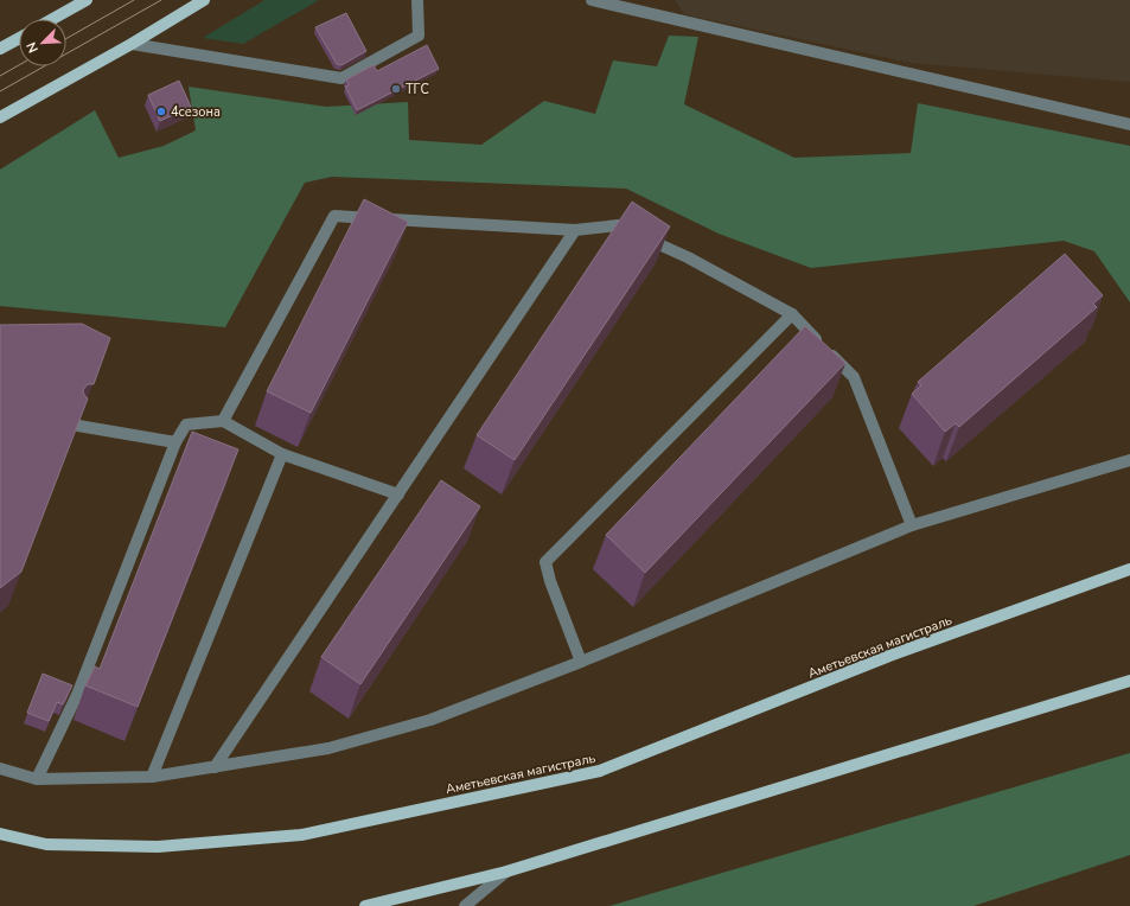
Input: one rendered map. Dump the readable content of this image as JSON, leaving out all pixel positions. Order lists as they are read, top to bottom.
{
  "streets": {
    "main road": ["Аметьевская магистраль"]
  },
  "places": ["ТГС", "4сезона"],
  "north": "bottom left"
}
